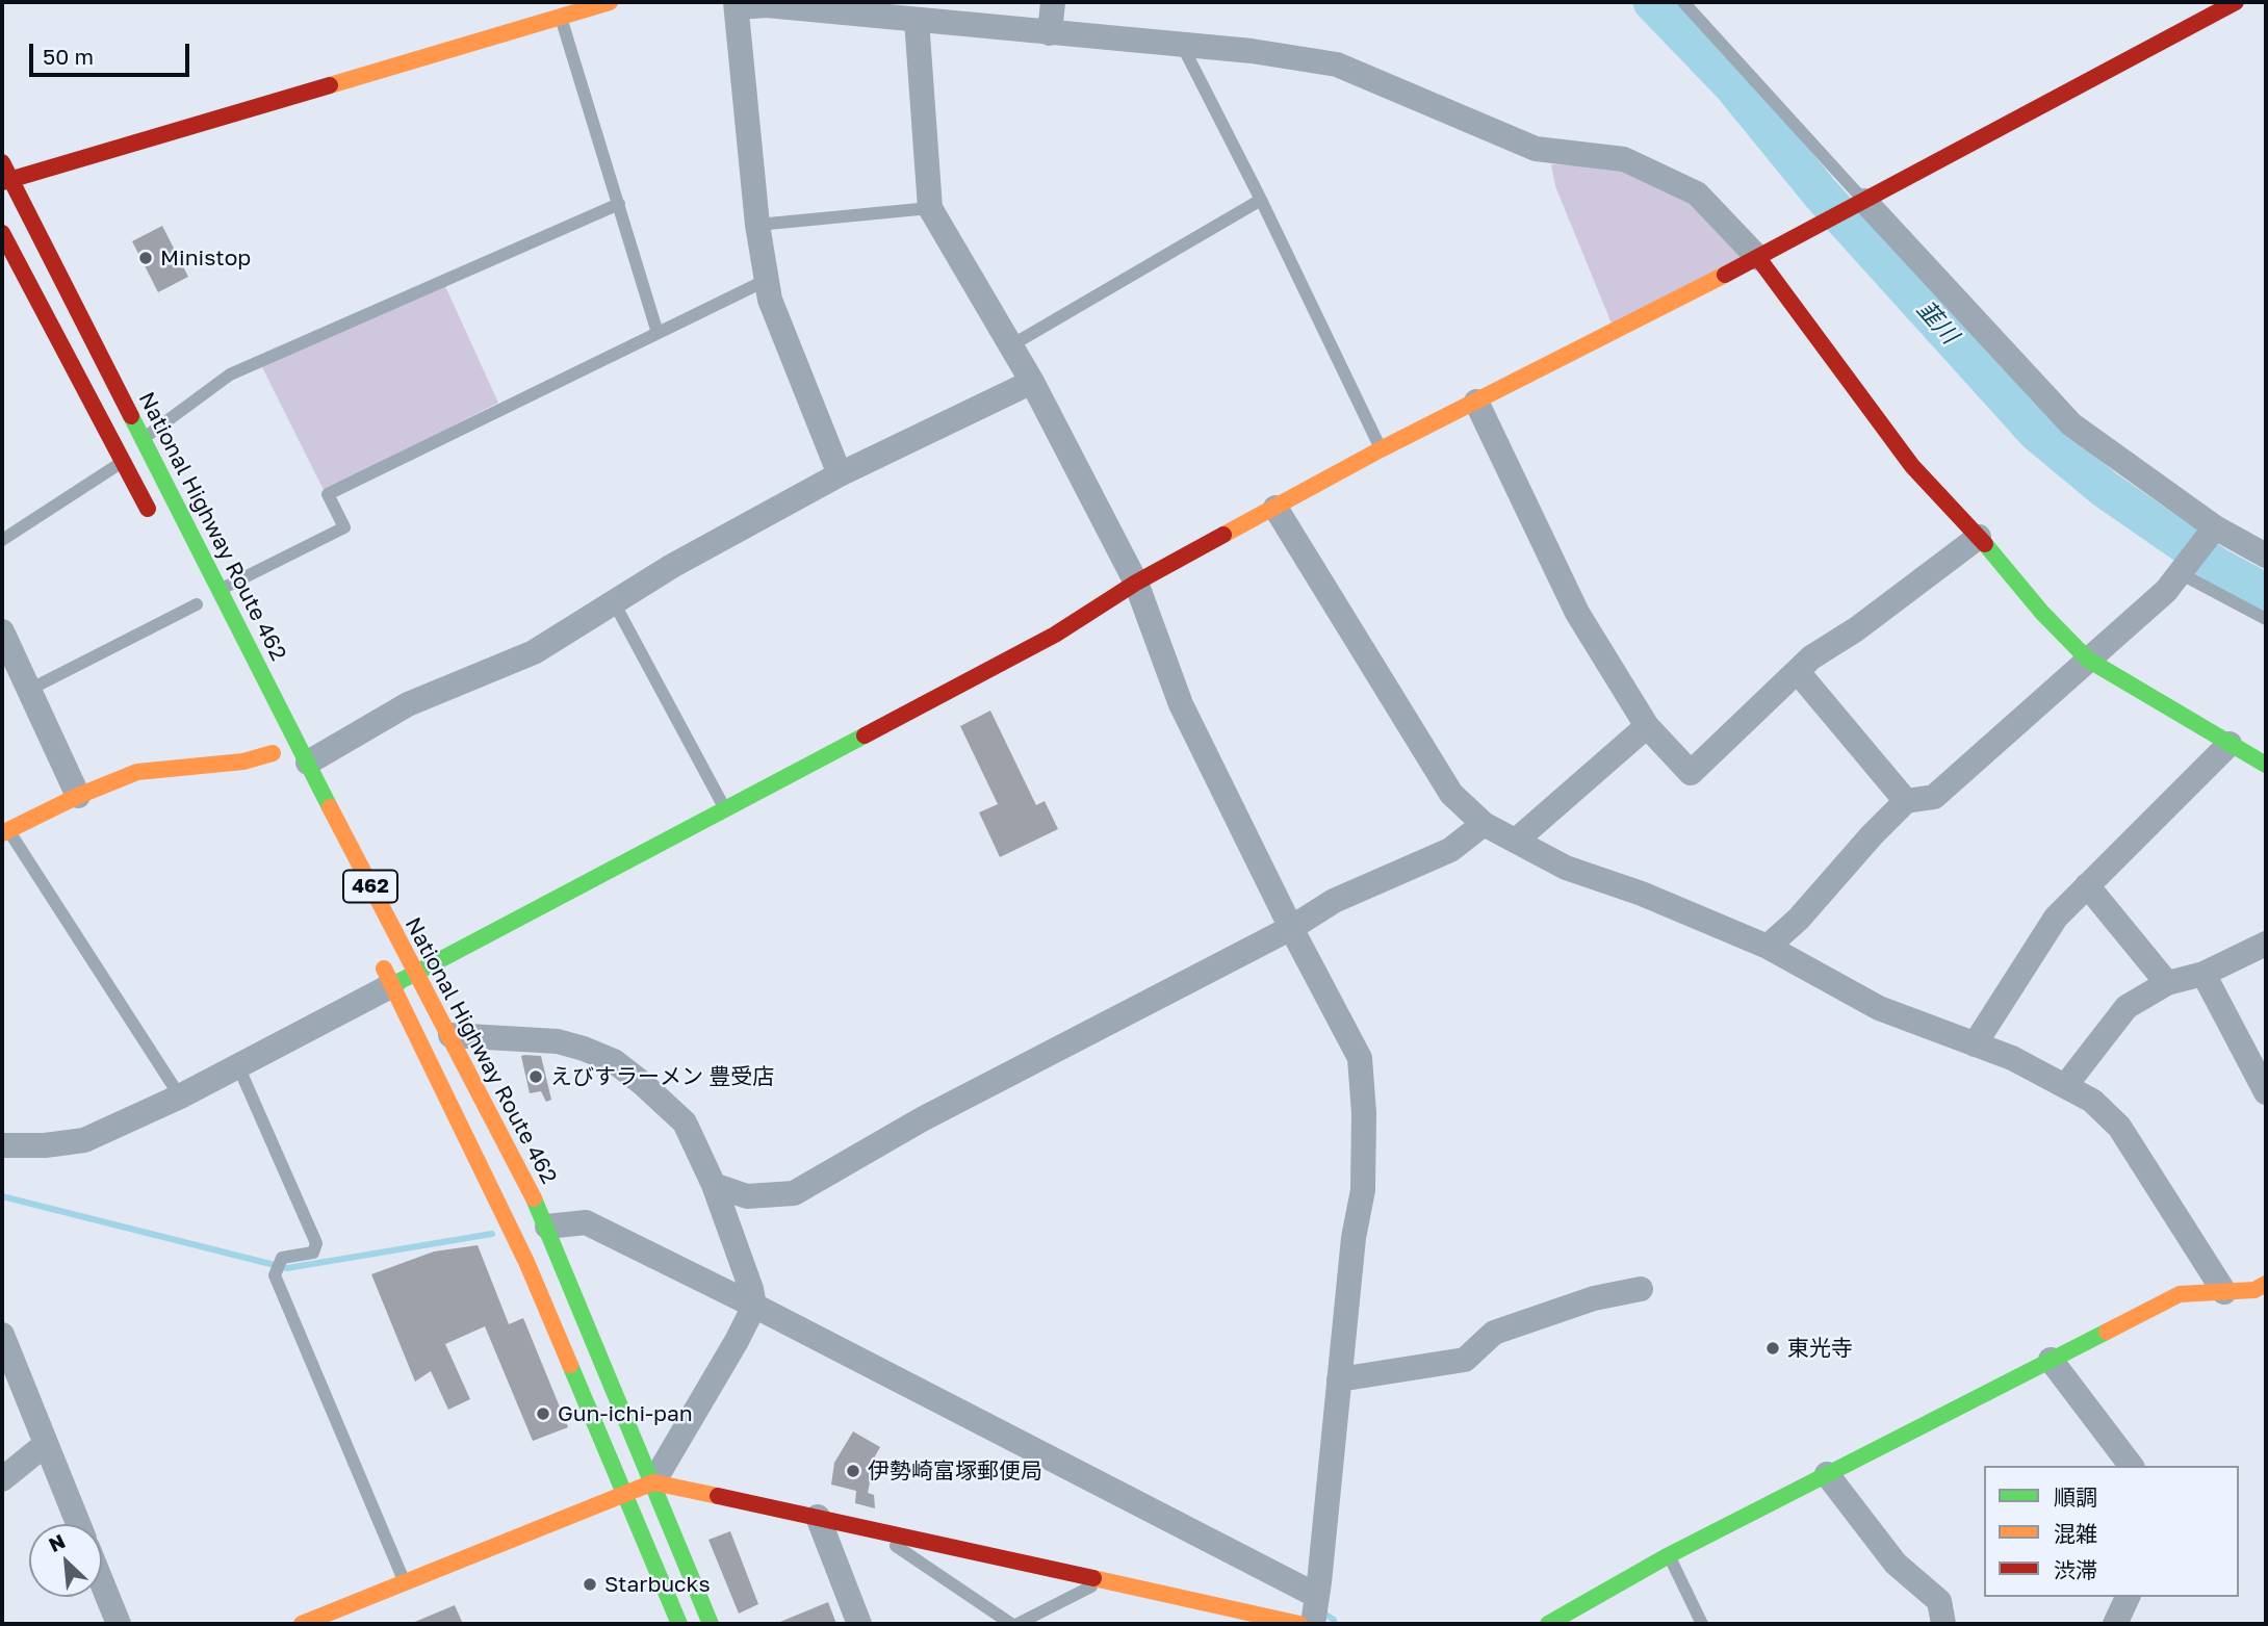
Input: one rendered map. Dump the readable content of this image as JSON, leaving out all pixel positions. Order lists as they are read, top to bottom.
{
  "streets": {
    "main road": ["National Highway Route 462", "462"]
  },
  "water": ["韮川"],
  "places": [
    "Ministop",
    "えびすラーメン 豊受店",
    "東光寺",
    "Gun-ichi-pan",
    "伊勢崎富塚郵便局",
    "Starbucks"
  ],
  "legend": ["順調", "混雑", "渋滞"],
  "scale_bar": "50 m",
  "north": "top left"
}
